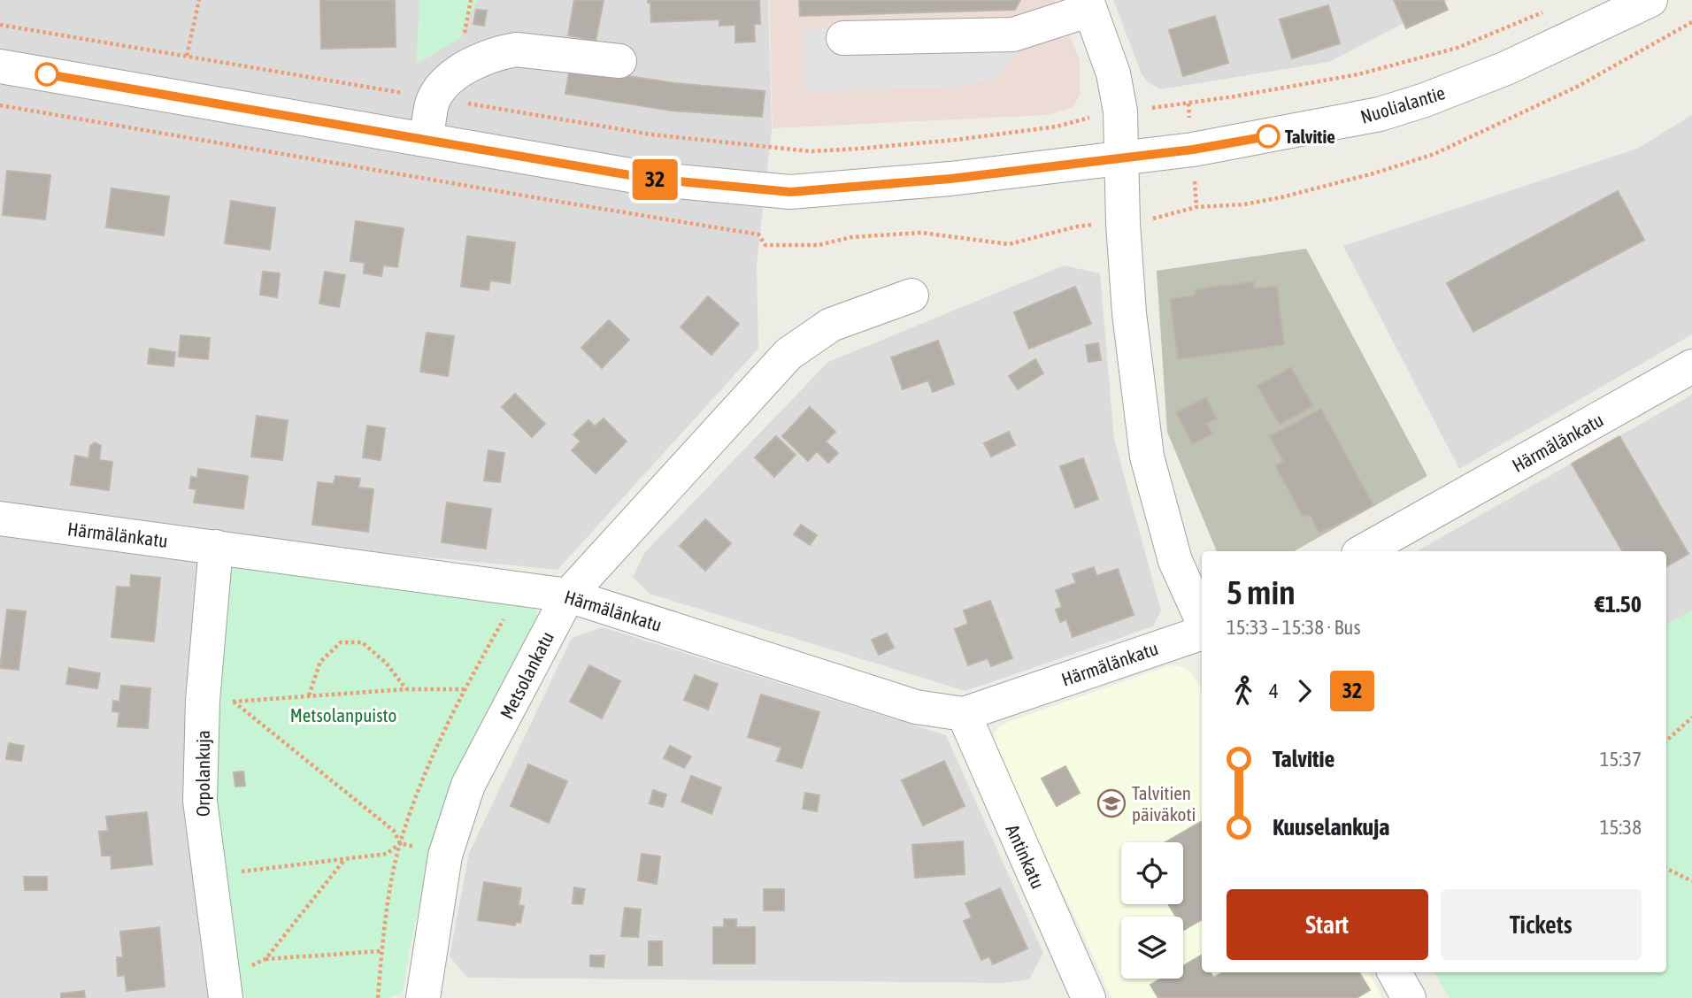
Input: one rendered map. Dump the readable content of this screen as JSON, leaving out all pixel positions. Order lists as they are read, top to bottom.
{
  "streets": {
    "street": [
      "Nuolialantie",
      "Härmälänkatu",
      "Metsolankatu",
      "Orpolankuja",
      "Antinkatu"
    ]
  },
  "crossings": [
    ["Härmälänkatu", "Metsolankatu"],
    ["Härmälänkatu", "Orpolankuja"],
    ["Härmälänkatu", "Antinkatu"]
  ],
  "parks": ["Metsolanpuisto"],
  "places": {
    "other": ["Talvitie"],
    "school or university": ["Talvitien päiväkoti"]
  },
  "lines": ["bus line 32"],
  "page": {
    "on_map": "32",
    "heading": ["5 min", "15:33 – 15:38 · Bus", "€1.50"],
    "legs": ["4", "32"],
    "list": [
      {
        "name": "Talvitie",
        "value": "15:37"
      },
      {
        "name": "Kuuselankuja",
        "value": "15:38"
      }
    ],
    "buttons": ["Start", "Tickets"]
  }
}
